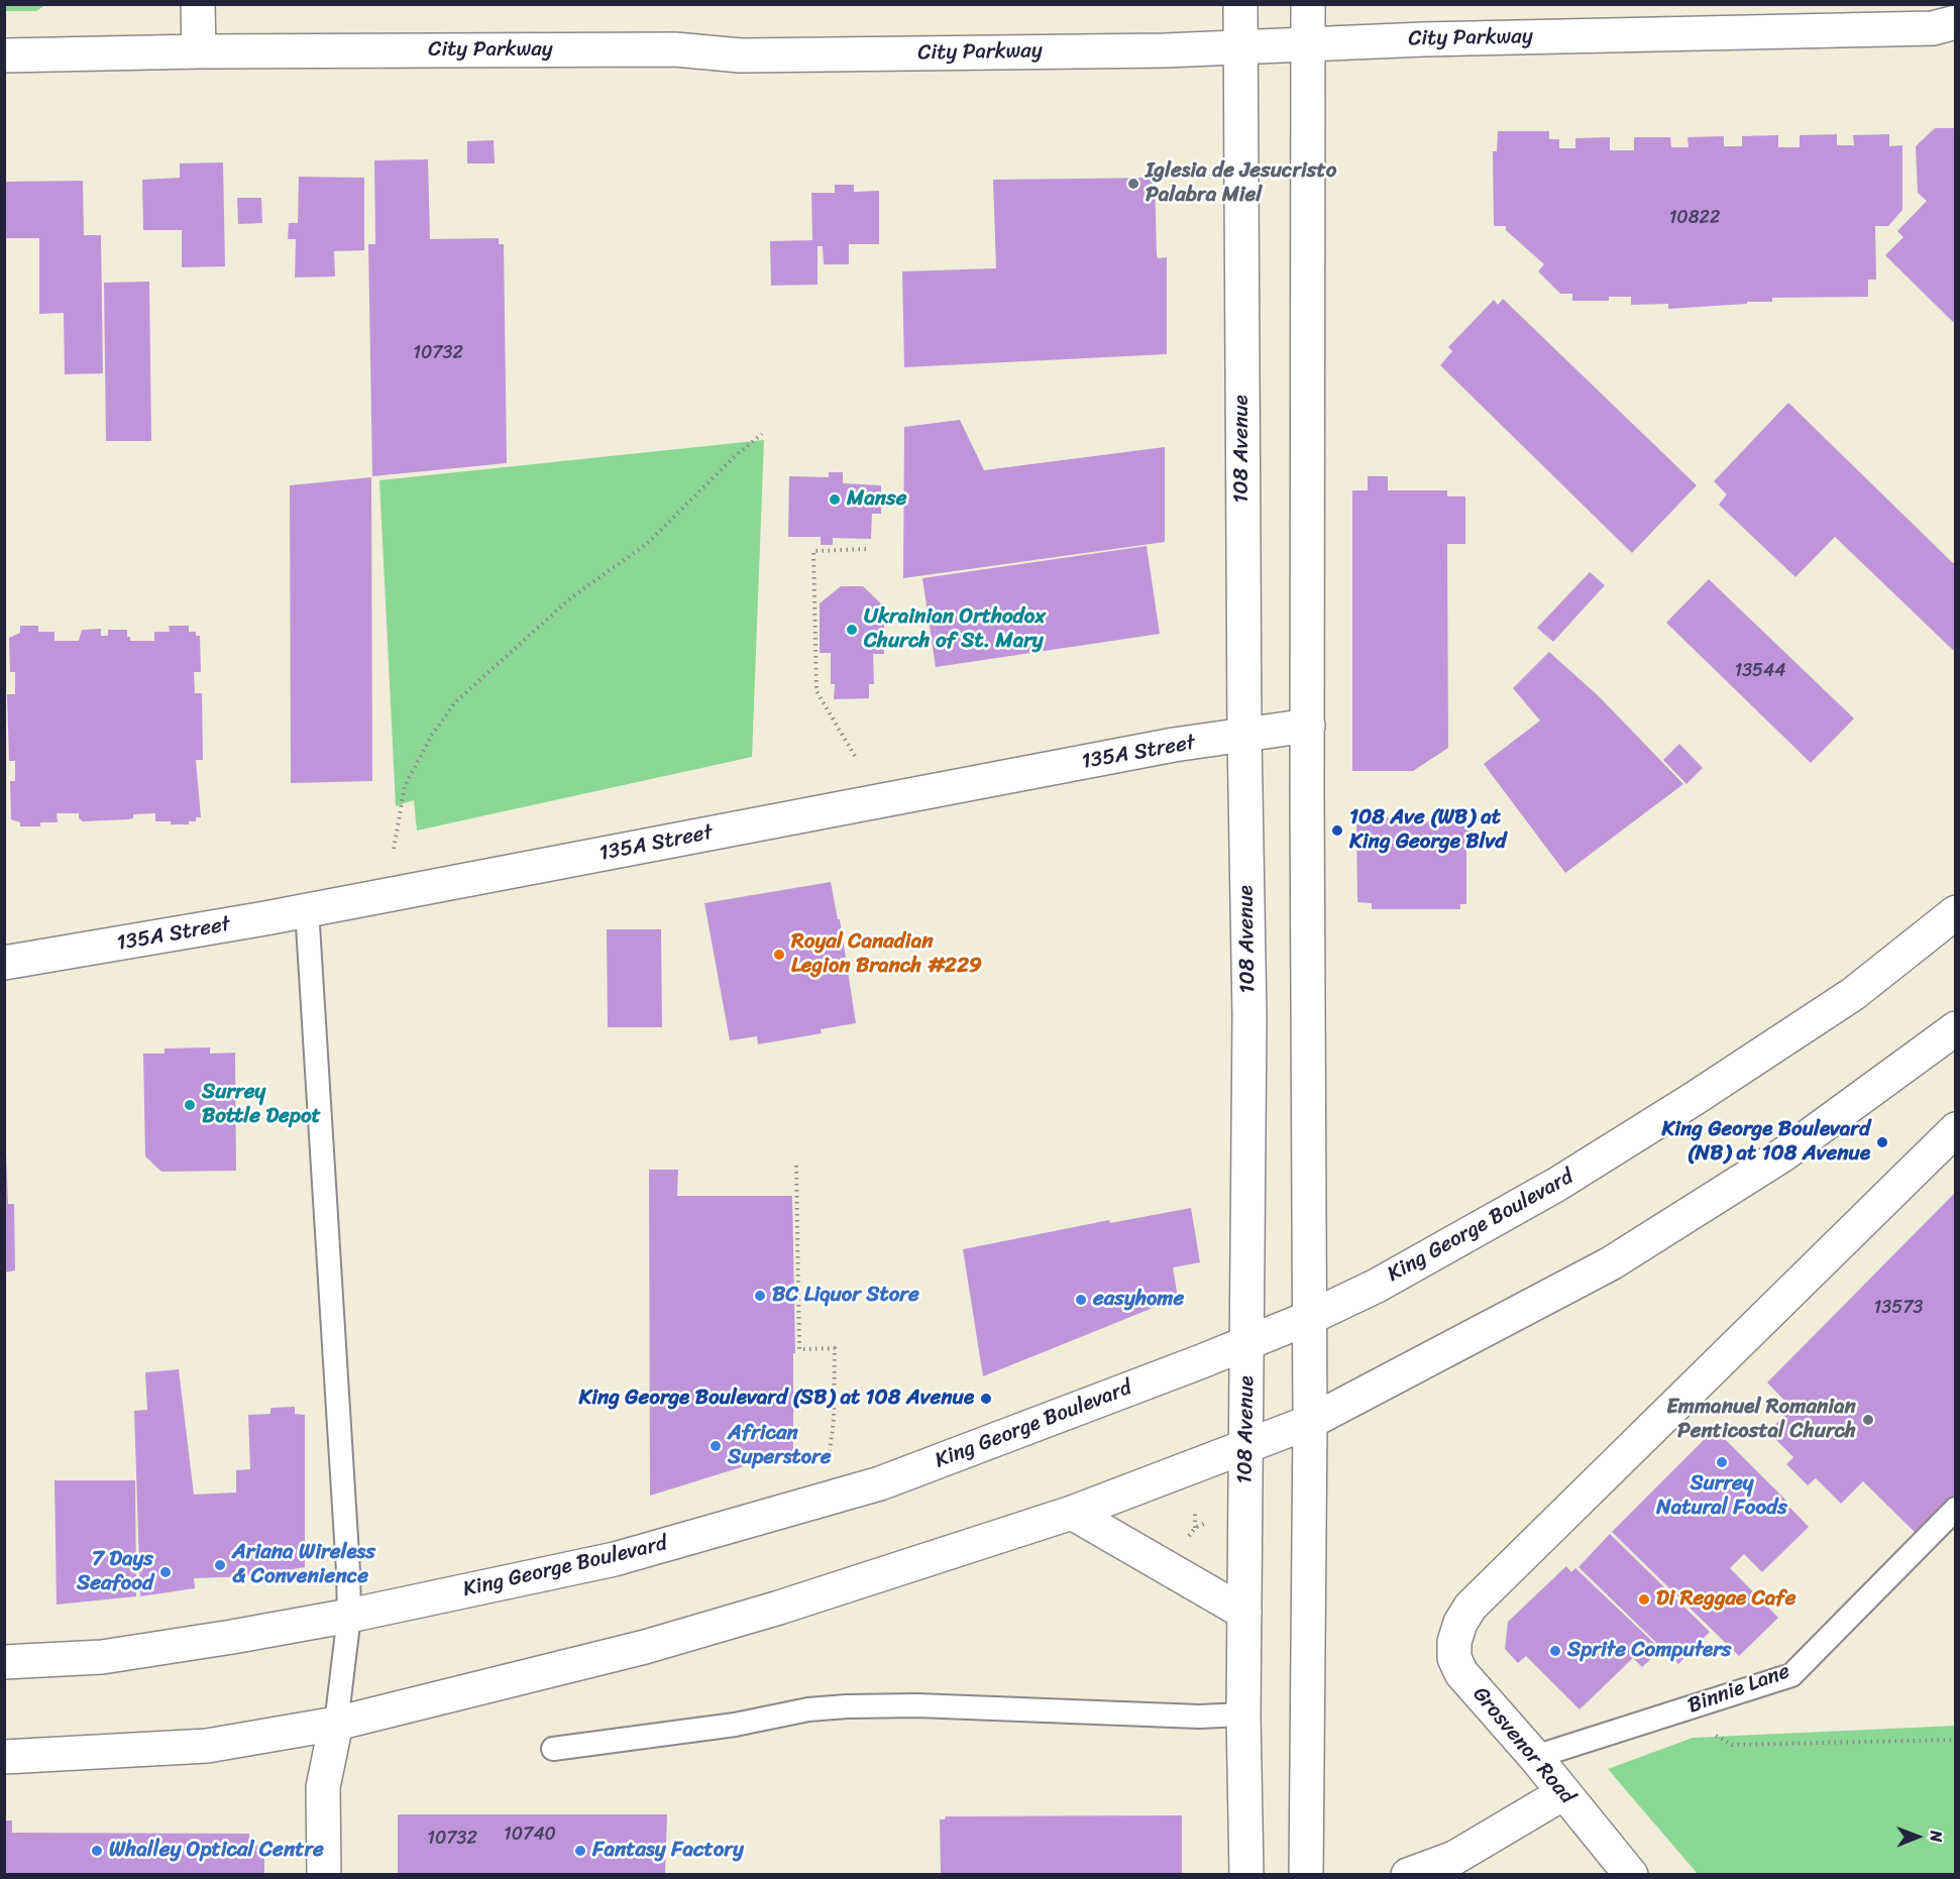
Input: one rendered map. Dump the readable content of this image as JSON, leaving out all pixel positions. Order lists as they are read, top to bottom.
{
  "streets": {
    "main road": [
      "City Parkway",
      "108 Avenue",
      "135A Street",
      "King George Boulevard",
      "Grosvenor Road"
    ],
    "lane": ["Binnie Lane"]
  },
  "crossings": [
    ["City Parkway", "108 Avenue"],
    ["108 Avenue", "135A Street"],
    ["108 Avenue", "King George Boulevard"],
    ["Binnie Lane", "Grosvenor Road"]
  ],
  "places": [
    "Iglesia de Jesucristo Palabra Miel",
    "Manse",
    "Ukrainian Orthodox Church of St. Mary",
    "108 Ave (WB) at King George Blvd",
    "Royal Canadian Legion Branch #229",
    "Surrey Bottle Depot",
    "King George Boulevard (NB) at 108 Avenue",
    "BC Liquor Store",
    "easyhome",
    "King George Boulevard (SB) at 108 Avenue",
    "Emmanuel Romanian Penticostal Church",
    "African Superstore",
    "Surrey Natural Foods",
    "Ariana Wireless & Convenience",
    "7 Days Seafood",
    "Di Reggae Cafe",
    "Sprite Computers",
    "Whalley Optical Centre",
    "Fantasy Factory"
  ],
  "house_numbers": [
    "10822",
    "10732",
    "13544",
    "13573",
    "10740",
    "10732"
  ],
  "north": "right"
}
